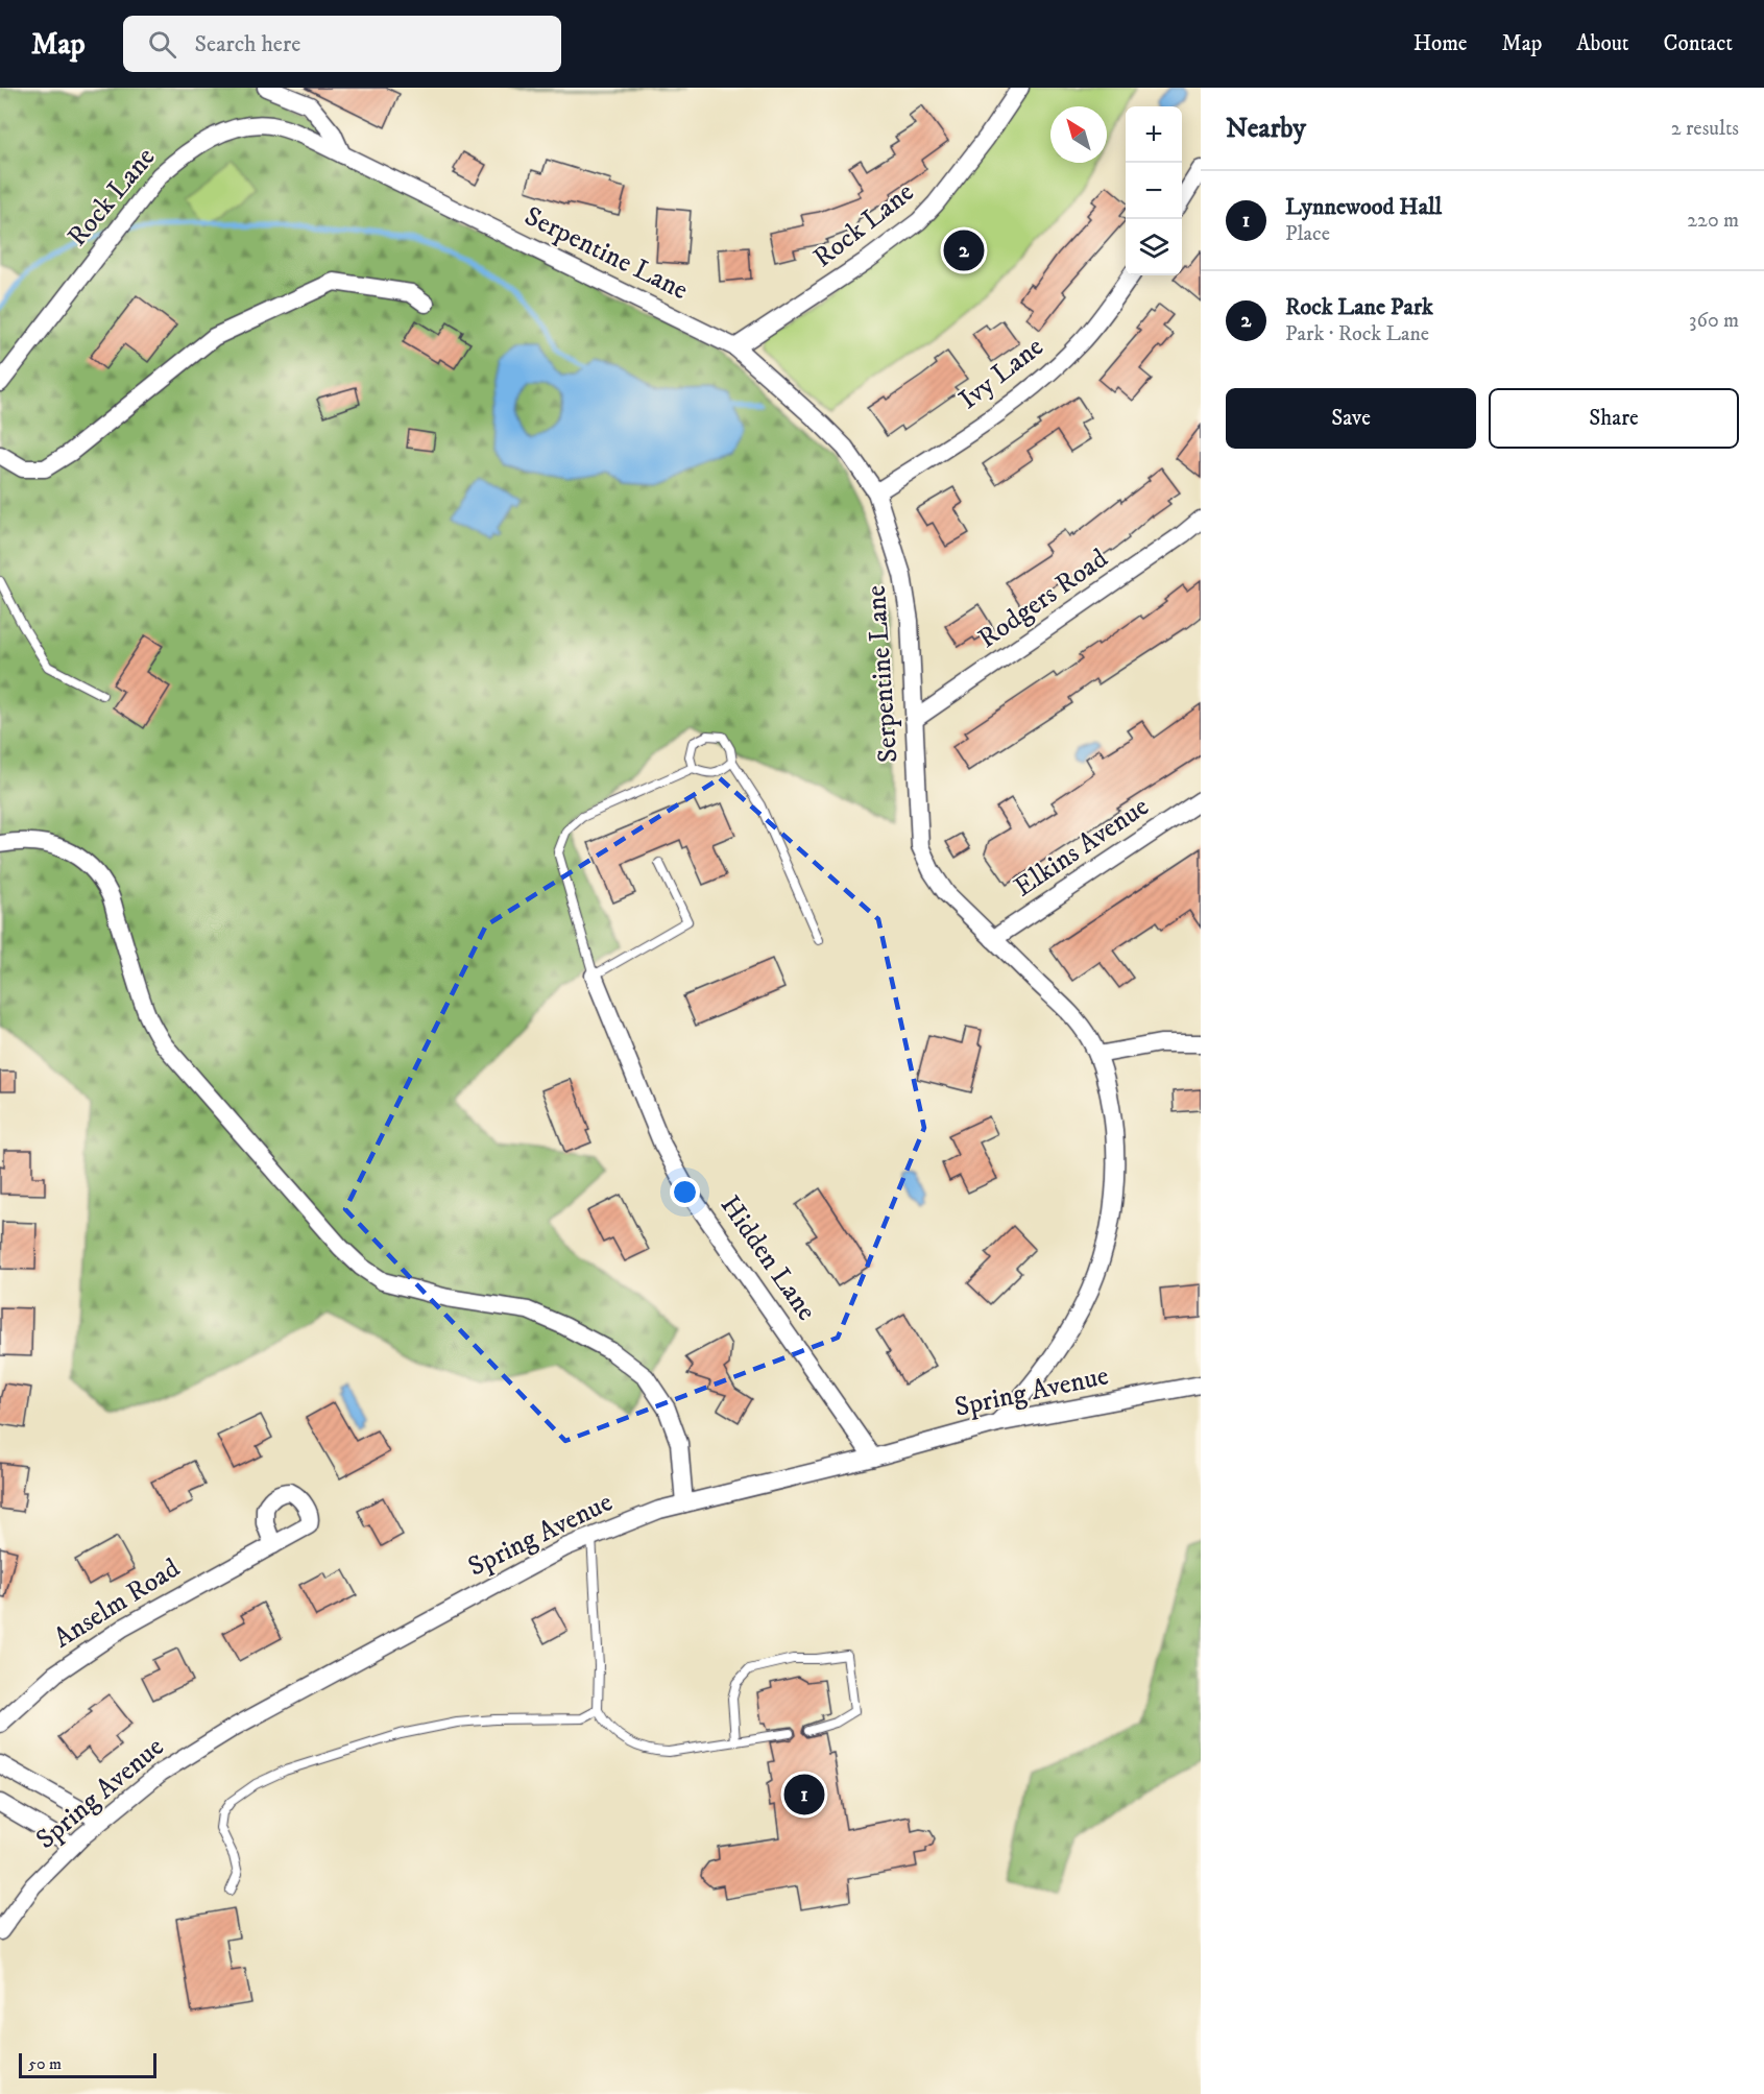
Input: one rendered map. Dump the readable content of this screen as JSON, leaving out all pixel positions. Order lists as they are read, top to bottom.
{
  "streets": {
    "street": [
      "Rock Lane",
      "Serpentine Lane",
      "Ivy Lane",
      "Rodgers Road",
      "Elkins Avenue",
      "Hidden Lane",
      "Spring Avenue",
      "Anselm Road"
    ]
  },
  "crossings": [
    ["Rock Lane", "Serpentine Lane"],
    ["Serpentine Lane", "Ivy Lane"],
    ["Serpentine Lane", "Rodgers Road"],
    ["Serpentine Lane", "Elkins Avenue"],
    ["Serpentine Lane", "Spring Avenue"],
    ["Hidden Lane", "Spring Avenue"]
  ],
  "scale_bar": "50 m",
  "north": "top left",
  "page": {
    "header": "Map",
    "search": "Search here",
    "nav": [
      "Home",
      "Map",
      "About",
      "Contact"
    ],
    "heading": ["Nearby", "2 results"],
    "map_buttons": ["+", "−"],
    "list": [
      {
        "mark": "1",
        "name": "Lynnewood Hall",
        "note": "Place",
        "value": "220 m"
      },
      {
        "mark": "2",
        "name": "Rock Lane Park",
        "note": "Park · Rock Lane",
        "value": "360 m"
      }
    ],
    "pins": ["2", "1"],
    "buttons": ["Save", "Share"],
    "scale": "50 m"
  }
}
